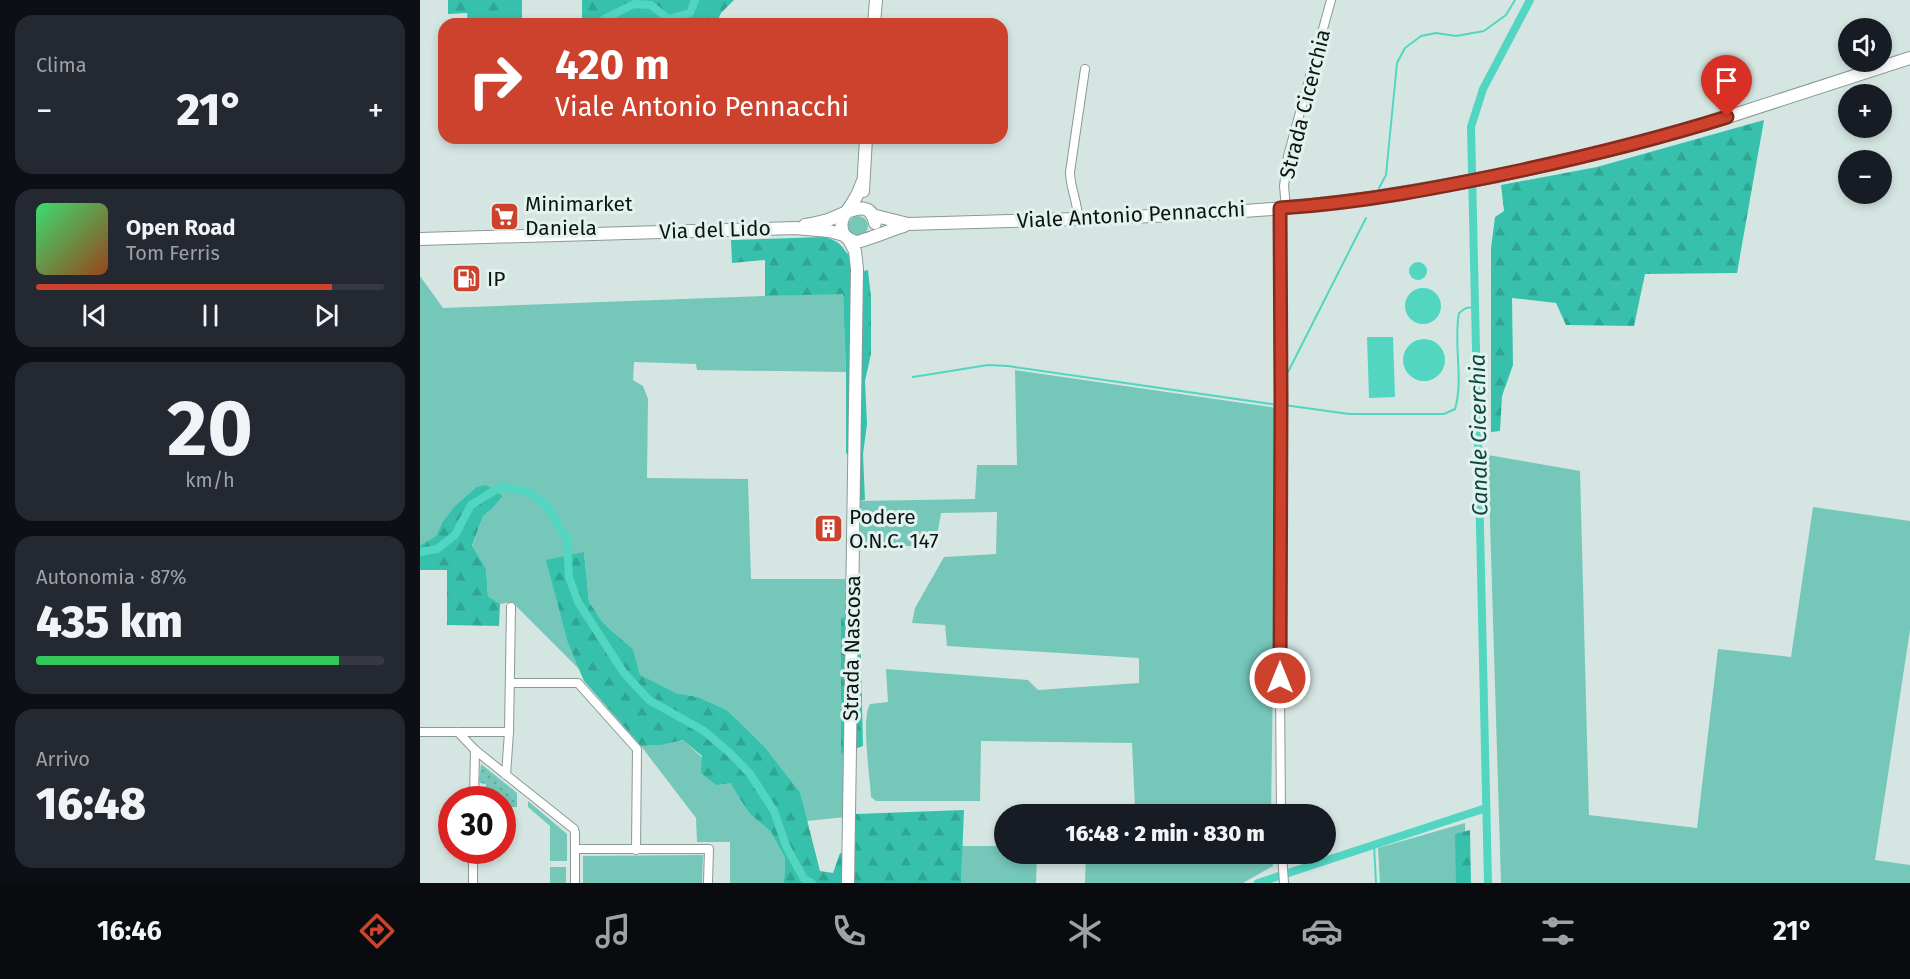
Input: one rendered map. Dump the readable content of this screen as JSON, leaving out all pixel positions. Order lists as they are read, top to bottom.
{
  "streets": {
    "main road": ["Viale Antonio Pennacchi", "Via del Lido", "Strada Nascosa"],
    "street": ["Strada Cicerchia"]
  },
  "crossings": [
    ["Strada Cicerchia", "Viale Antonio Pennacchi"],
    ["Viale Antonio Pennacchi", "Via del Lido"],
    ["Viale Antonio Pennacchi", "Strada Nascosa"],
    ["Via del Lido", "Strada Nascosa"]
  ],
  "water": ["Canale Cicerchia"],
  "places": {
    "supermarket": ["Minimarket Daniela"],
    "fuel station": ["IP"],
    "building": ["Podere O.N.C. 147"]
  },
  "page": {
    "tile": [
      "Clima",
      ["20", "km/h"],
      ["Autonomia · 87%", "435 km"],
      ["Arrivo", "16:48"]
    ],
    "map_buttons": ["+", "−"],
    "turn": ["420 m", "Viale Antonio Pennacchi"],
    "heat": ["−", "21°", "+"],
    "song": ["Open Road", "Tom Ferris"],
    "limit": "30",
    "trip": "16:48 · 2 min · 830 m",
    "tabs": ["16:46", "21°"]
  }
}
